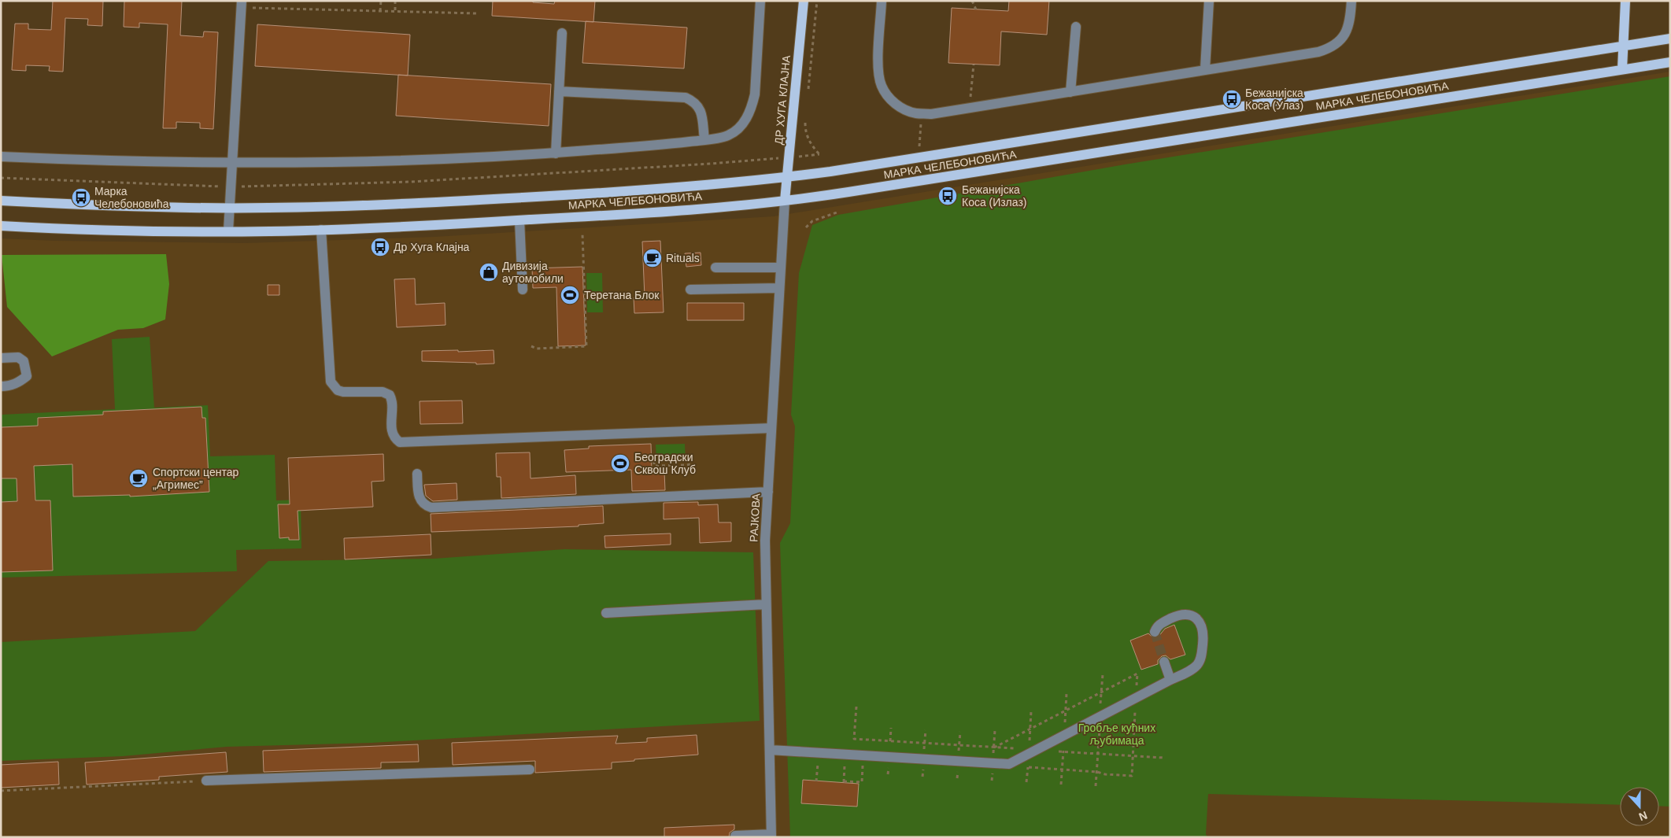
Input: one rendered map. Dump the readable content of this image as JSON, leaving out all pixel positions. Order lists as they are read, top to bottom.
{
  "streets": {
    "main road": ["МАРКА ЧЕЛЕБОНОВИЋА", "ДР ХУГА КЛАЈНА"],
    "street": ["РАЈКОВА"]
  },
  "crossings": [
    ["МАРКА ЧЕЛЕБОНОВИЋА", "ДР ХУГА КЛАЈНА"],
    ["МАРКА ЧЕЛЕБОНОВИЋА", "РАЈКОВА"],
    ["ДР ХУГА КЛАЈНА", "РАЈКОВА"]
  ],
  "parks": ["Гробље кућних љубимаца"],
  "places": {
    "bus stop": [
      "Бежанијска Коса (Улаз)",
      "Бежанијска Коса (Излаз)",
      "Марка Челебоновића",
      "Др Хуга Клајна"
    ],
    "cafe": ["Rituals", "Спортски центар „Агримес”"],
    "shop": ["Дивизија аутомобили"],
    "sports": ["Теретана Блок", "Београдски Сквош Клуб"]
  },
  "north": "bottom"
}
